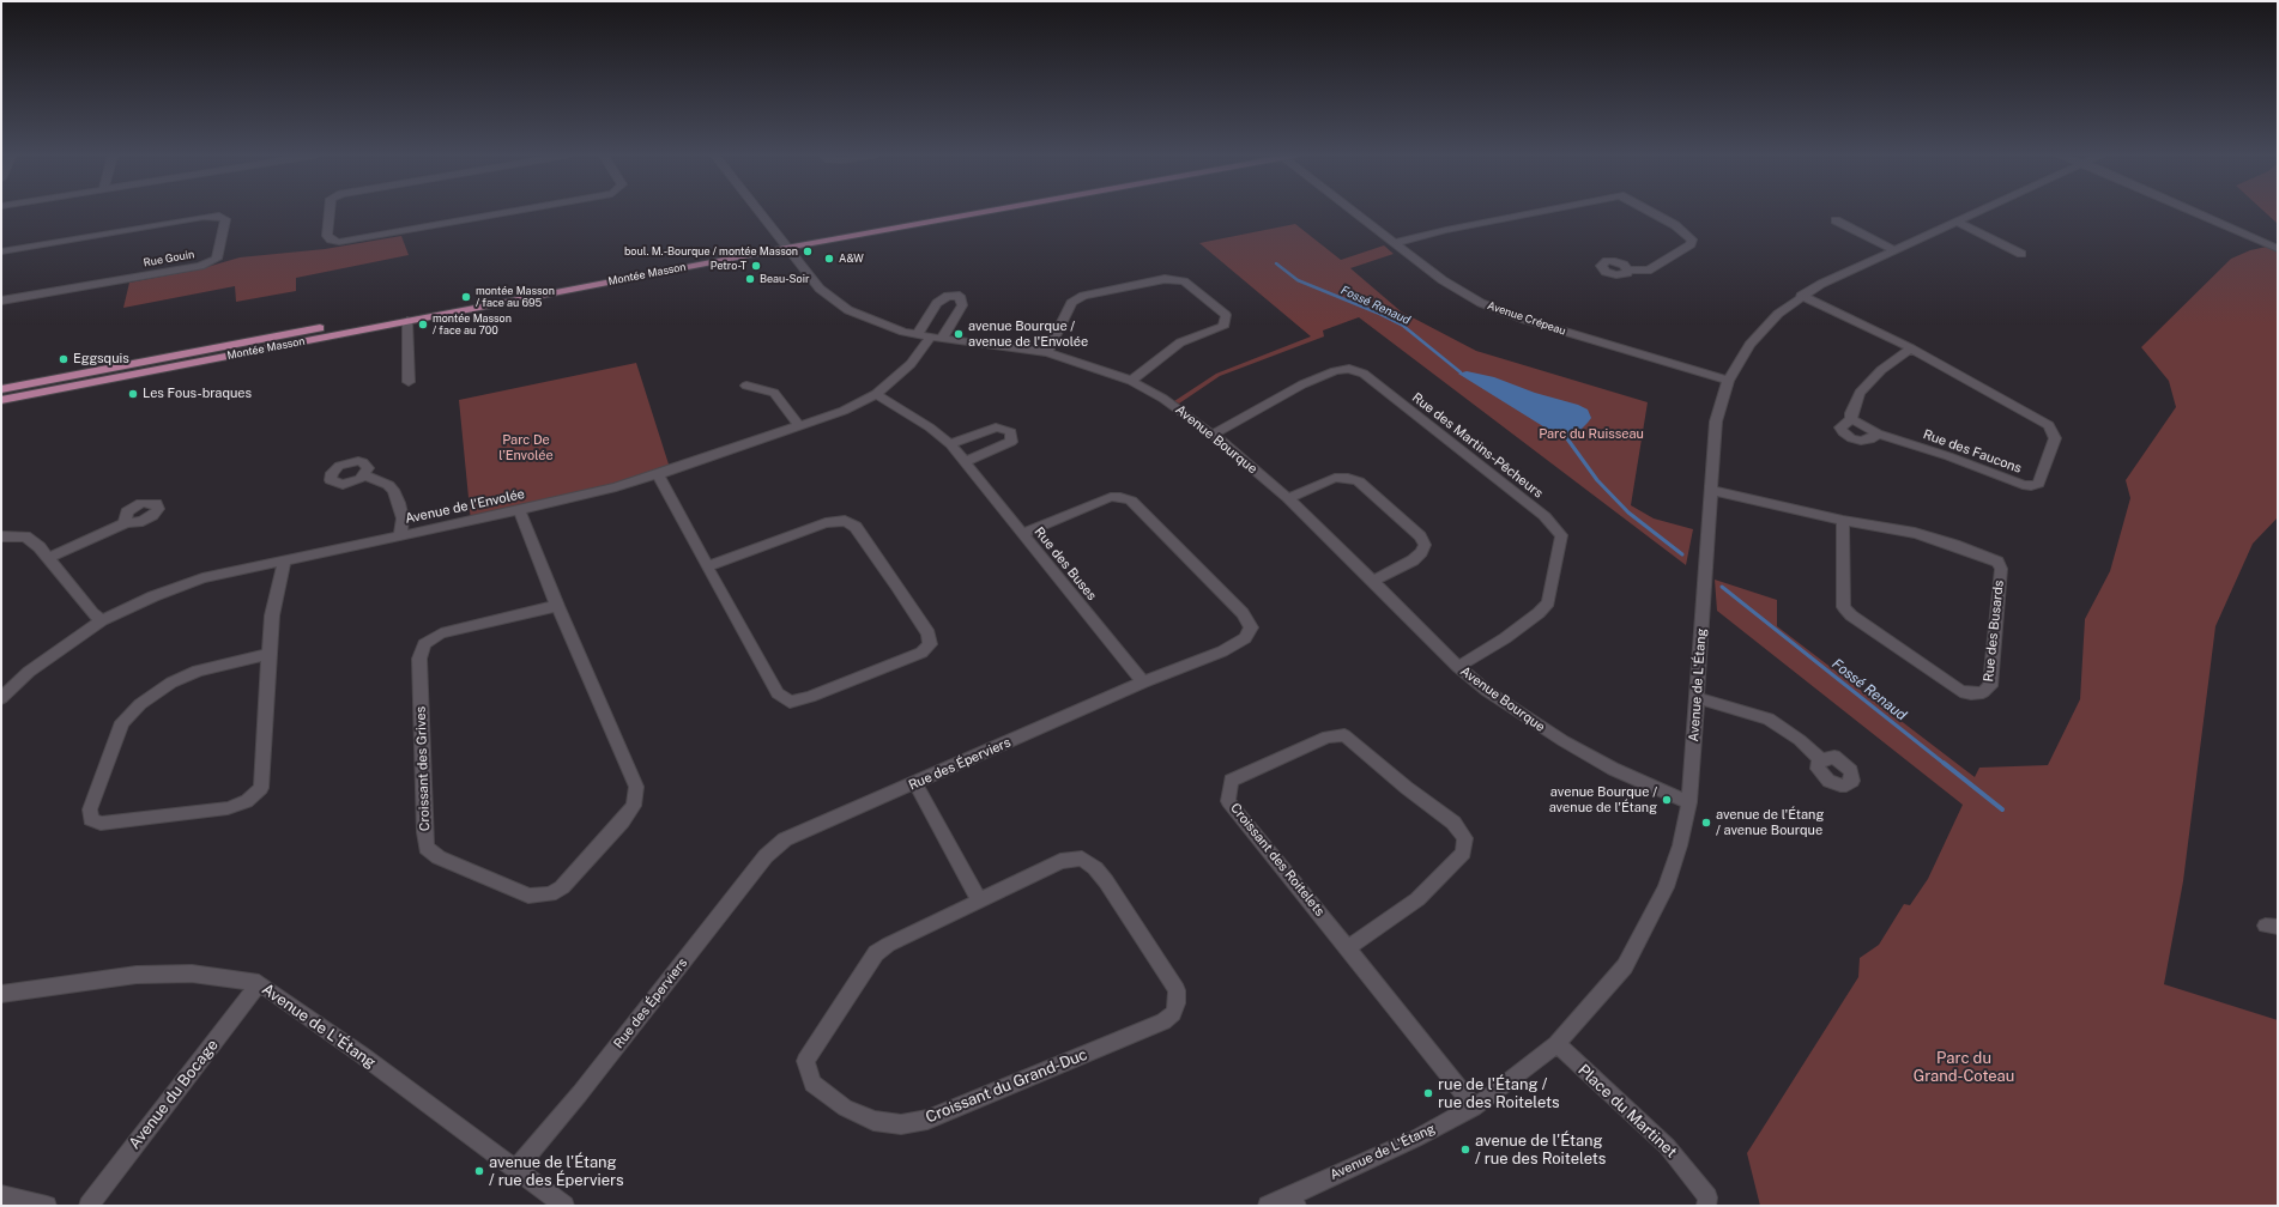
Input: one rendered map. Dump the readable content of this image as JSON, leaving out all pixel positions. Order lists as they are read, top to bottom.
{
  "streets": {
    "main road": ["Montée Masson"],
    "street": [
      "Rue Gouin",
      "Avenue Crépeau",
      "Avenue Bourque",
      "Rue des Martins-Pêcheurs",
      "Rue des Faucons",
      "Avenue de l'Envolée",
      "Rue des Buses",
      "Rue des Busards",
      "Avenue de L'Étang",
      "Rue des Éperviers",
      "Croissant des Grives",
      "Croissant des Roitelets",
      "Croissant du Grand-Duc",
      "Avenue du Bocage",
      "Place du Martinet"
    ]
  },
  "crossings": [
    ["Montée Masson", "Avenue Bourque"],
    ["Avenue Crépeau", "Avenue de L'Étang"],
    ["Avenue Bourque", "Rue des Martins-Pêcheurs"],
    ["Avenue Bourque", "Avenue de l'Envolée"],
    ["Avenue Bourque", "Avenue de L'Étang"],
    ["Rue des Faucons", "Avenue de L'Étang"],
    ["Avenue de l'Envolée", "Rue des Buses"],
    ["Avenue de l'Envolée", "Croissant des Grives"],
    ["Rue des Buses", "Rue des Éperviers"],
    ["Rue des Busards", "Avenue de L'Étang"],
    ["Avenue de L'Étang", "Rue des Éperviers"],
    ["Avenue de L'Étang", "Croissant des Roitelets"],
    ["Avenue de L'Étang", "Avenue du Bocage"],
    ["Avenue de L'Étang", "Place du Martinet"]
  ],
  "water": ["Fossé Renaud"],
  "parks": ["Parc du Ruisseau", "Parc De l’Envolée", "Parc du Grand-Coteau"],
  "places": [
    "boul. M.-Bourque / montée Masson",
    "A&W",
    "Petro-T",
    "Beau-Soir",
    "montée Masson / face au 695",
    "montée Masson / face au 700",
    "avenue Bourque / avenue de l'Envolée",
    "Eggsquis",
    "Les Fous-braques",
    "avenue Bourque / avenue de l'Étang",
    "avenue de l'Étang / avenue Bourque",
    "rue de l'Étang / rue des Roitelets",
    "avenue de l'Étang / rue des Roitelets",
    "avenue de l'Étang / rue des Éperviers"
  ]
}
